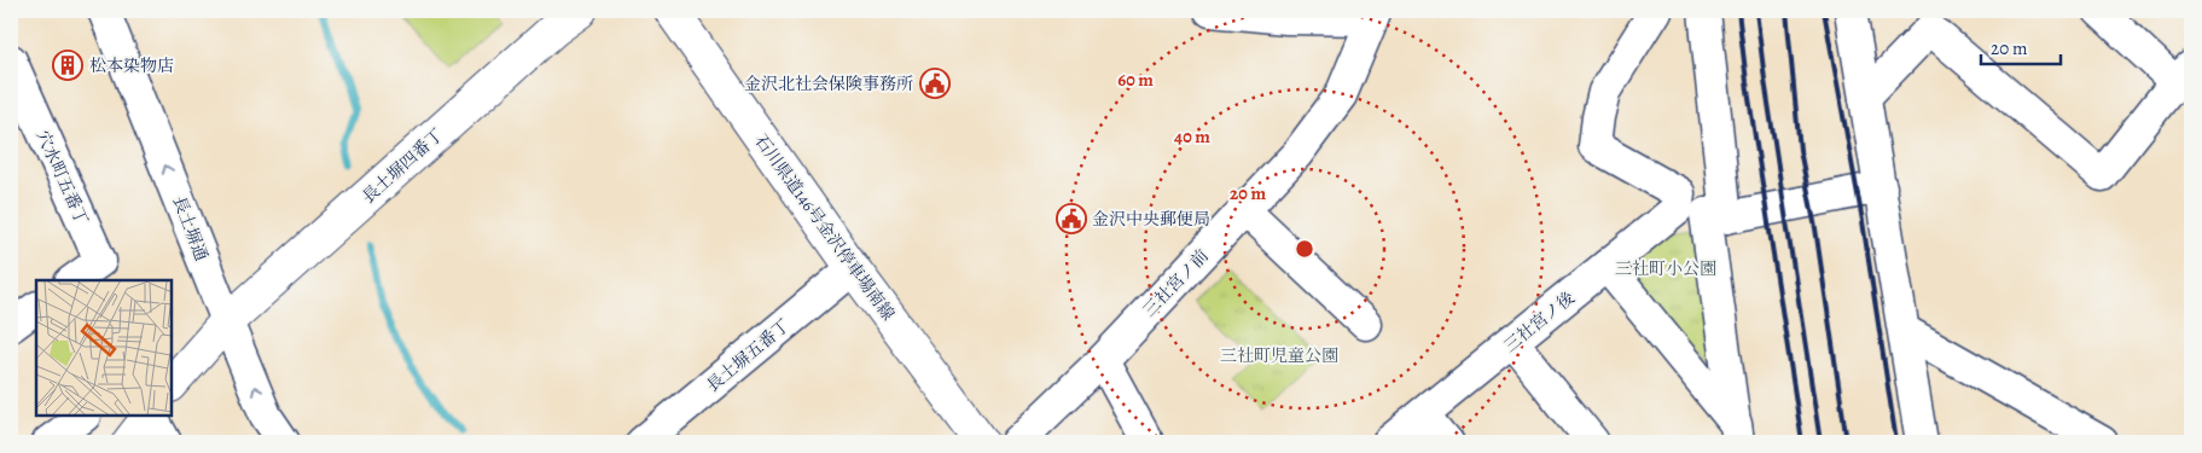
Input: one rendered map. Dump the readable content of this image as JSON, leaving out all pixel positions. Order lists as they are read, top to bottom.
{
  "streets": {
    "street": [
      "長土塀四番丁",
      "穴水町五番丁",
      "石川県道146号金沢停車場南線",
      "長土塀通",
      "三社宮ノ前",
      "三社宮ノ後",
      "長土塀五番丁"
    ]
  },
  "crossings": [
    ["長土塀四番丁", "長土塀通"],
    ["石川県道146号金沢停車場南線", "長土塀五番丁"]
  ],
  "one_way": ["長土塀通"],
  "parks": ["三社町小公園", "三社町児童公園"],
  "places": {
    "building": ["松本染物店"],
    "public building": ["金沢北社会保険事務所", "金沢中央郵便局"]
  },
  "scale_bar": "20 m",
  "rings": ["60 m", "40 m", "20 m"]
}
